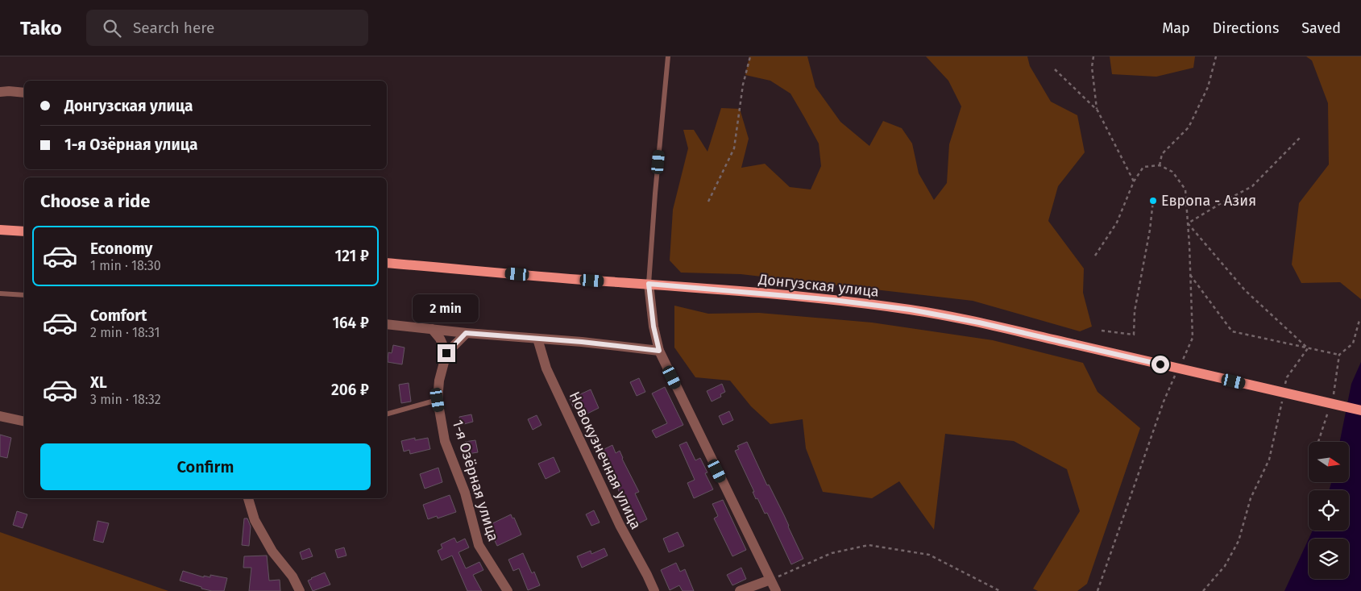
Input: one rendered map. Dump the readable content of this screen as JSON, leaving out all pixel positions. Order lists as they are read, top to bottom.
{
  "streets": {
    "main road": ["Донгузская улица"],
    "street": ["Новокузнечная улица", "1-я Озёрная улица"]
  },
  "places": ["Европа - Азия"],
  "north": "right",
  "page": {
    "header": "Tako",
    "search": "Search here",
    "nav": ["Map", "Directions", "Saved"],
    "banner": ["Донгузская улица", "1-я Озёрная улица"],
    "heading": "Choose a ride",
    "list": [
      {
        "name": "Economy",
        "note": "1 min · 18:30",
        "value": "121 ₽"
      },
      {
        "name": "Comfort",
        "note": "2 min · 18:31",
        "value": "164 ₽"
      },
      {
        "name": "XL",
        "note": "3 min · 18:32",
        "value": "206 ₽"
      }
    ],
    "bubble": "2 min",
    "buttons": "Confirm"
  }
}
